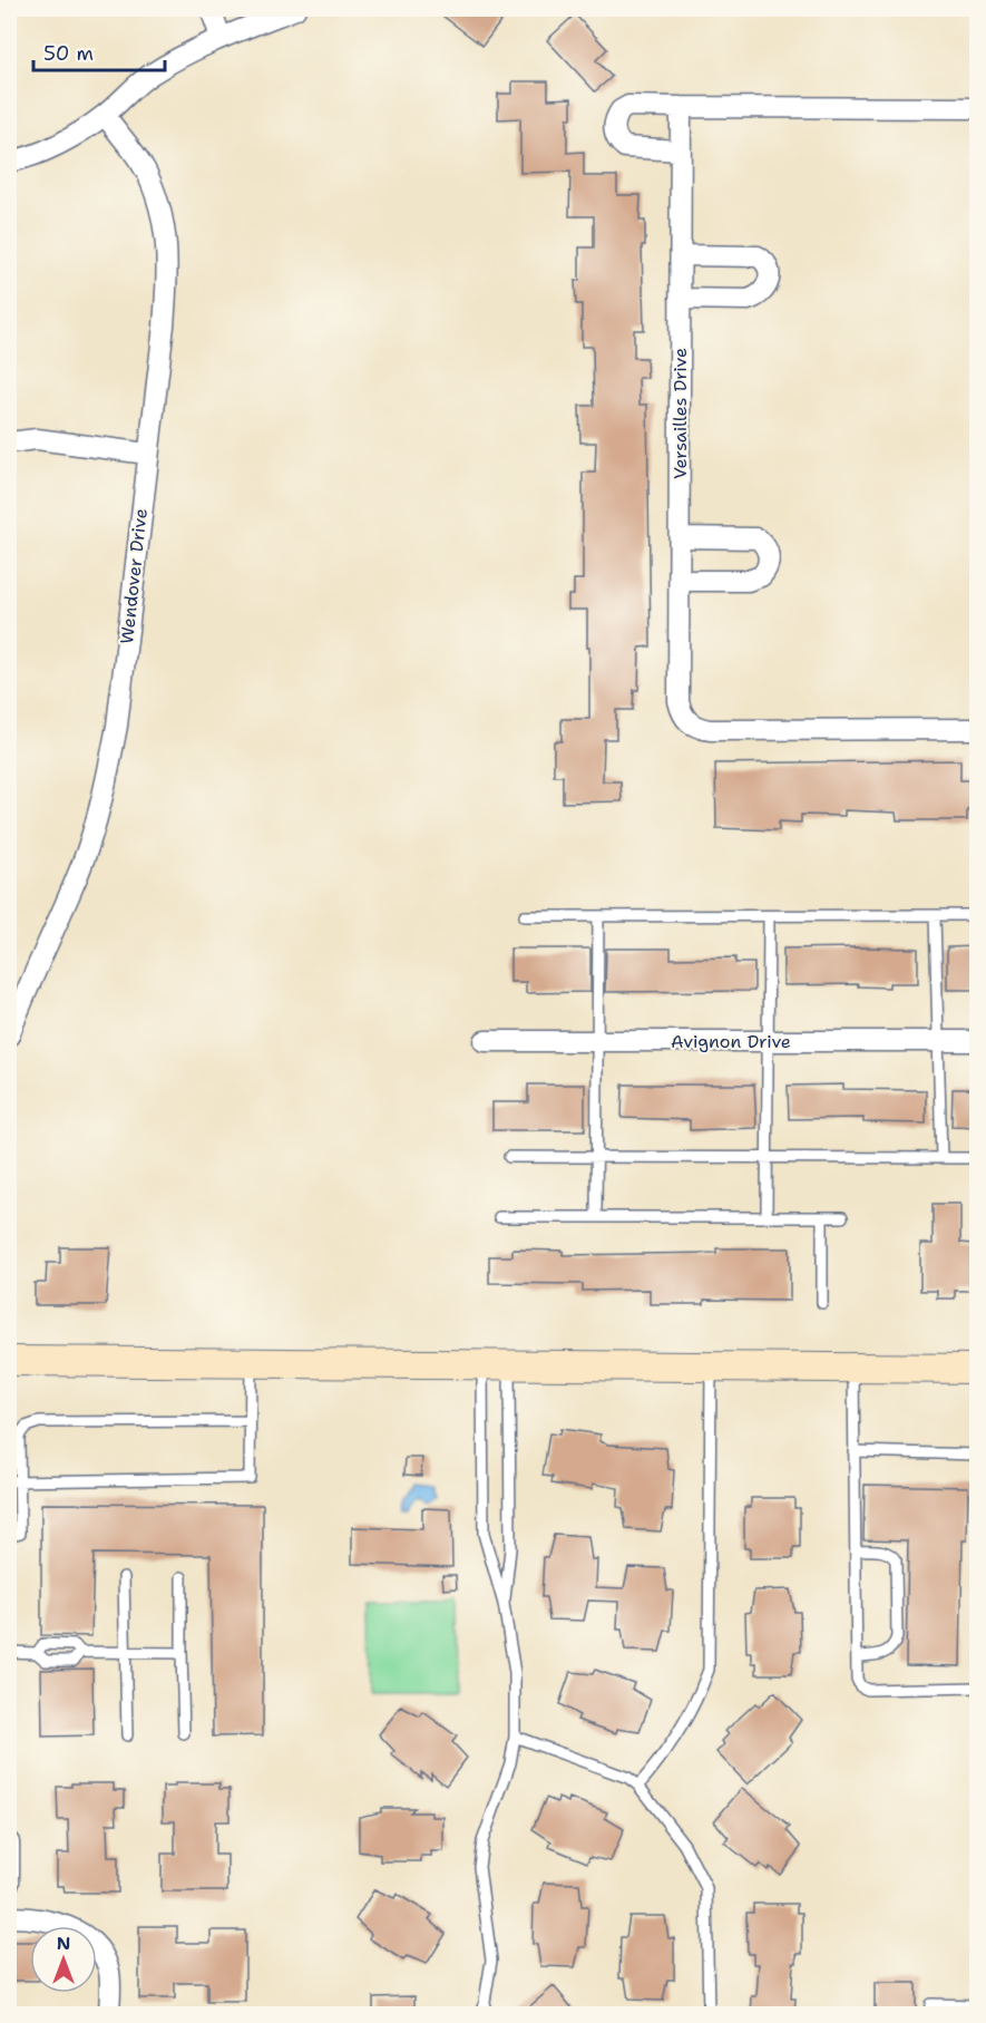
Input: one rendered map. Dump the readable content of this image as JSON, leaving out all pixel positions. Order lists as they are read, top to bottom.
{
  "streets": {
    "street": ["Versailles Drive", "Wendover Drive", "Avignon Drive"]
  },
  "scale_bar": "50 m",
  "north": "top"
}
